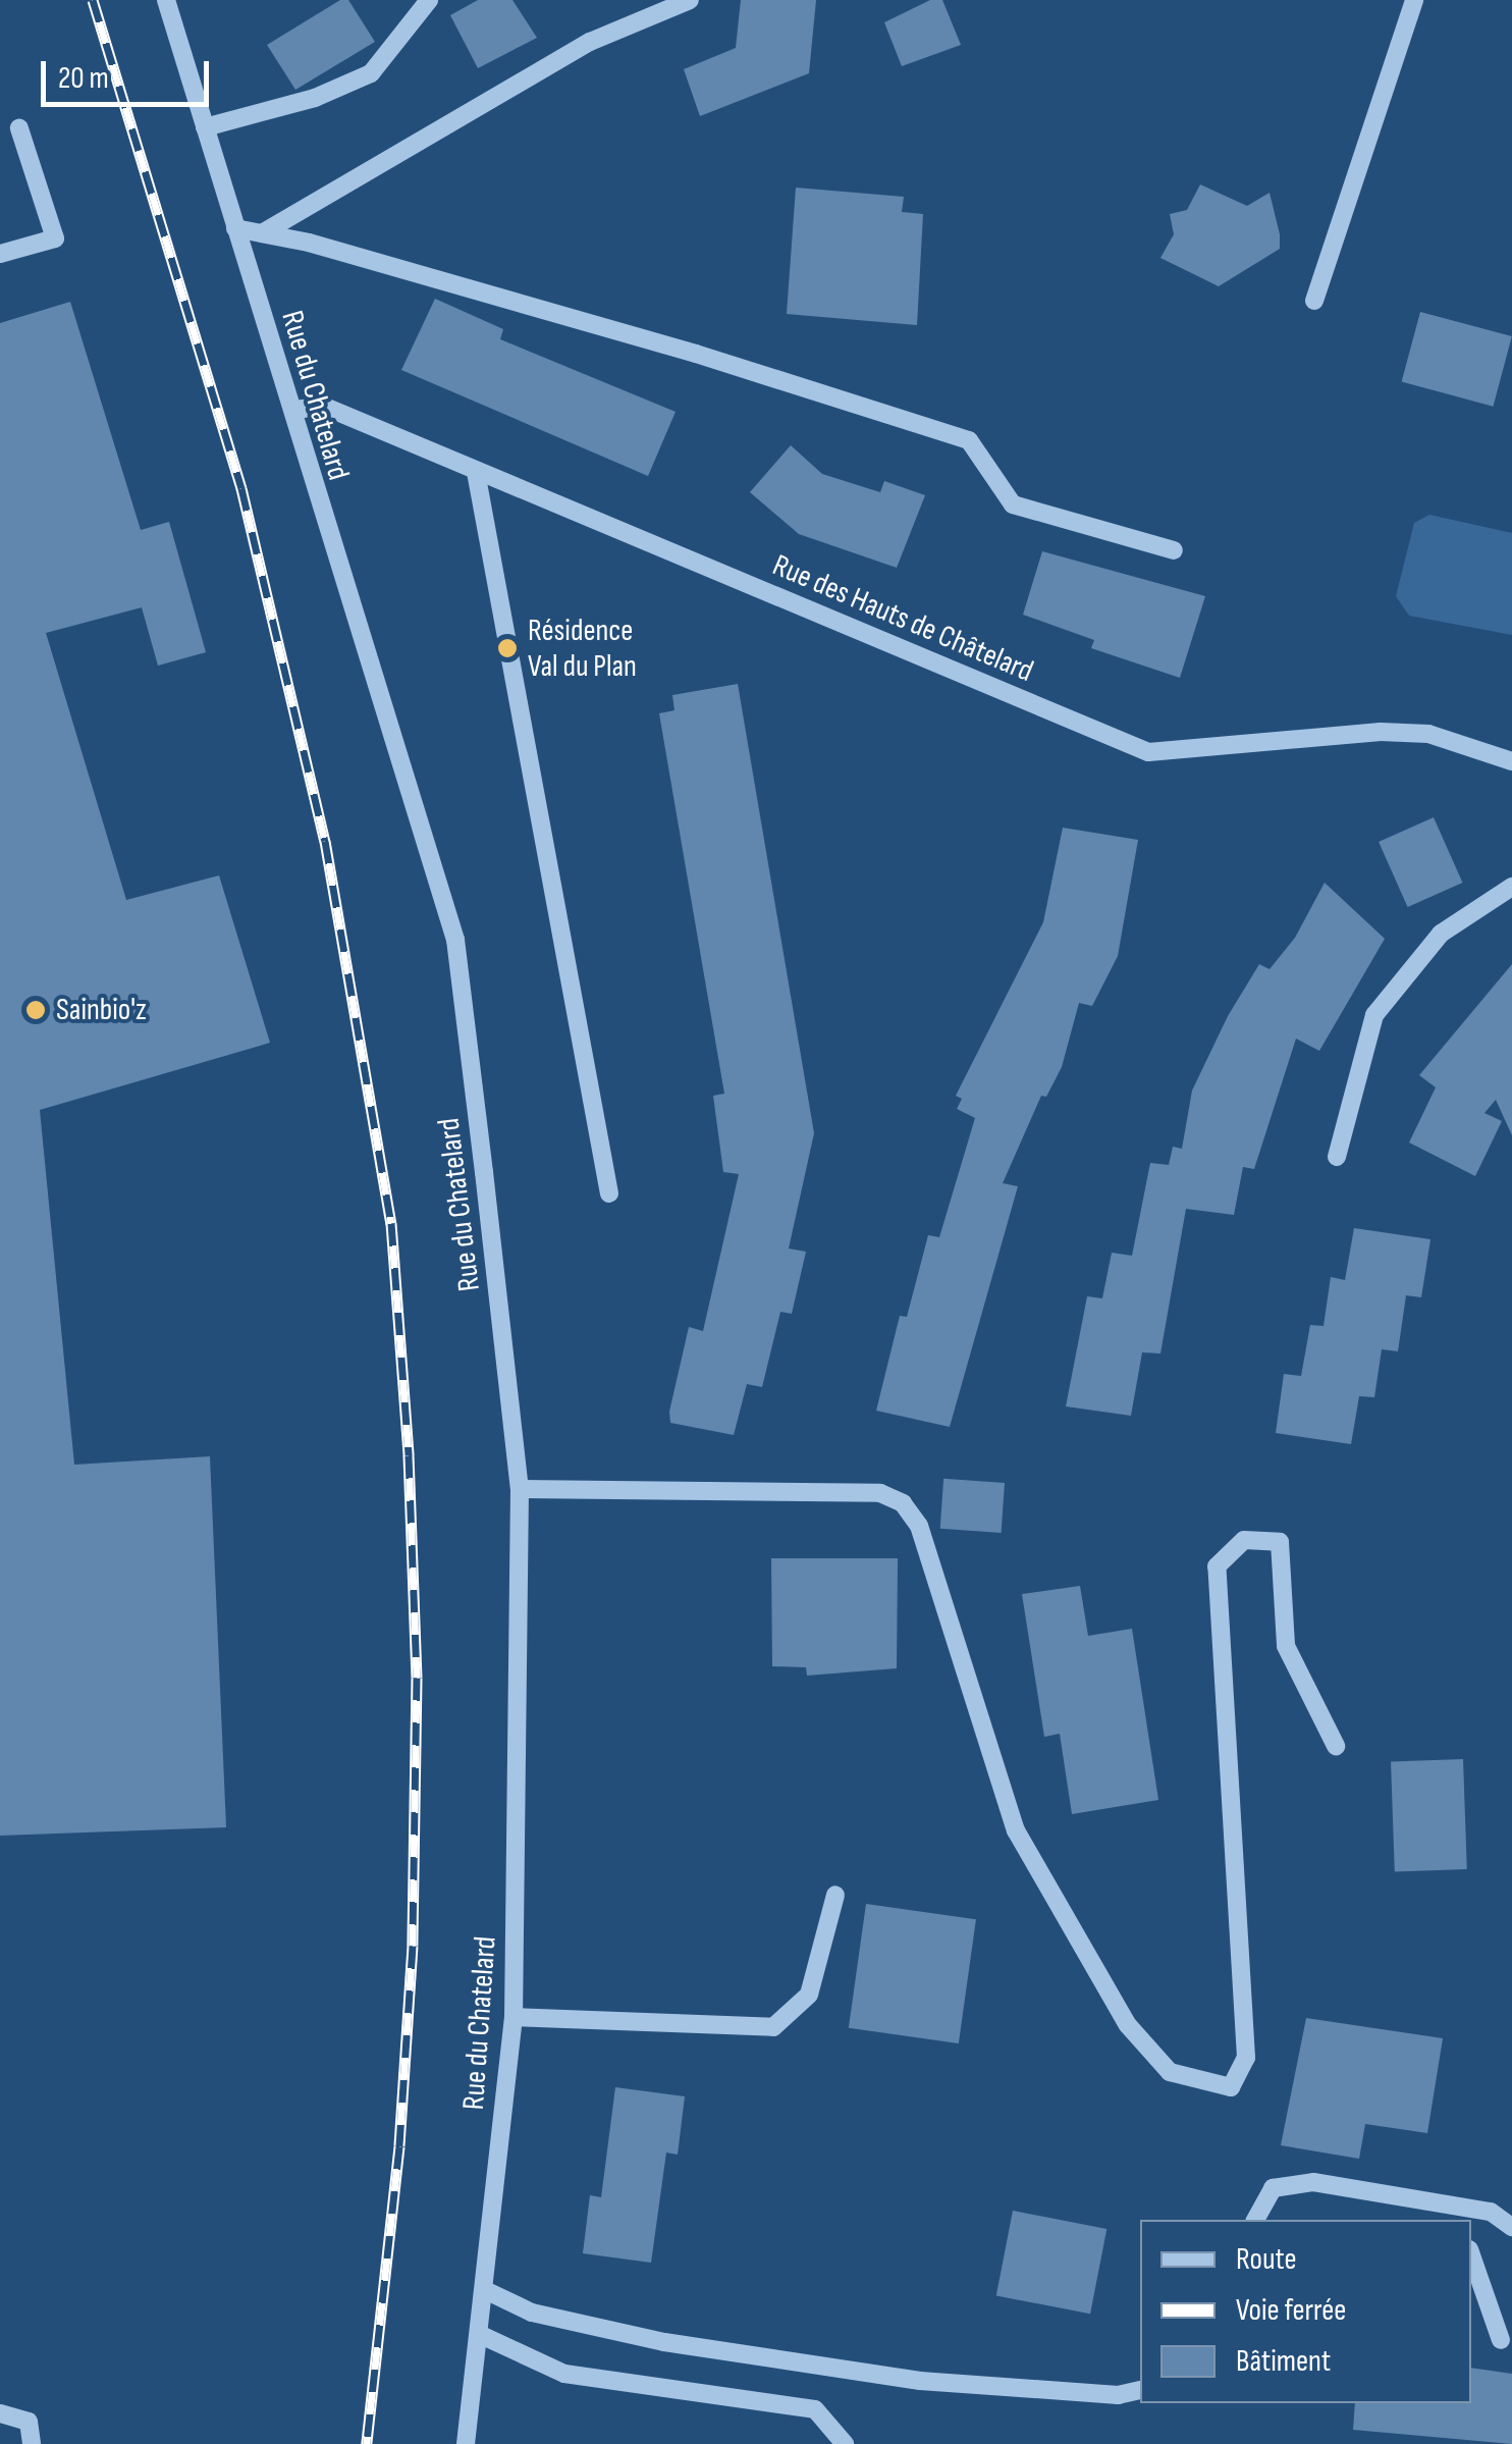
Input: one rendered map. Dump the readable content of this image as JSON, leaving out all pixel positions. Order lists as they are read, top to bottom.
{
  "streets": {
    "street": ["Rue du Chatelard", "Rue des Hauts de Châtelard"]
  },
  "crossings": [
    ["Rue du Chatelard", "Rue des Hauts de Châtelard"]
  ],
  "places": ["Résidence Val du Plan", "Sainbio'z"],
  "legend": ["Route", "Voie ferrée", "Bâtiment"],
  "scale_bar": "20 m"
}
